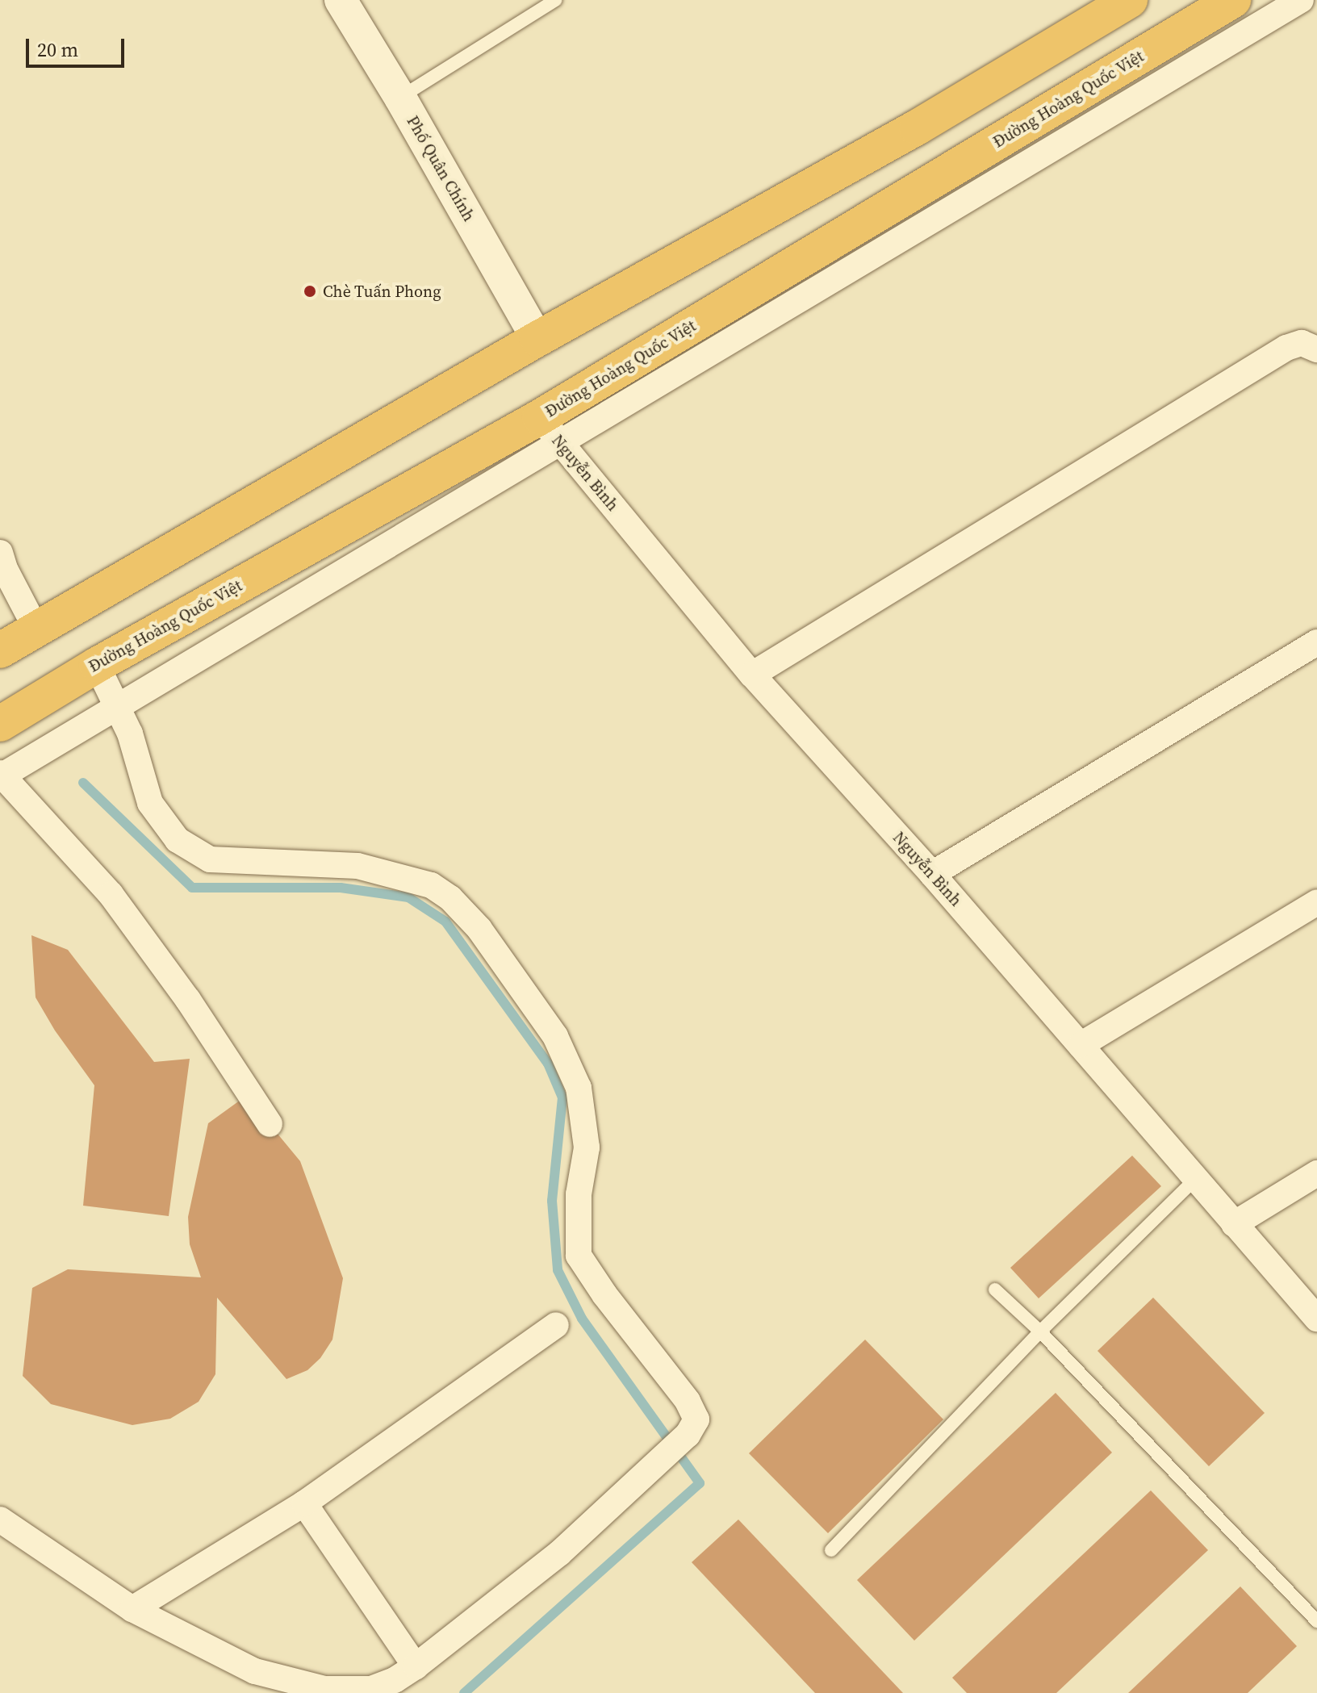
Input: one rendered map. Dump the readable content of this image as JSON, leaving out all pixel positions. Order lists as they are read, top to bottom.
{
  "streets": {
    "highway": ["Đường Hoàng Quốc Việt"],
    "street": ["Phố Quân Chính", "Nguyễn Bình"]
  },
  "crossings": [
    ["Đường Hoàng Quốc Việt", "Nguyễn Bình"]
  ],
  "places": ["Chè Tuấn Phong"],
  "scale_bar": "20 m"
}
